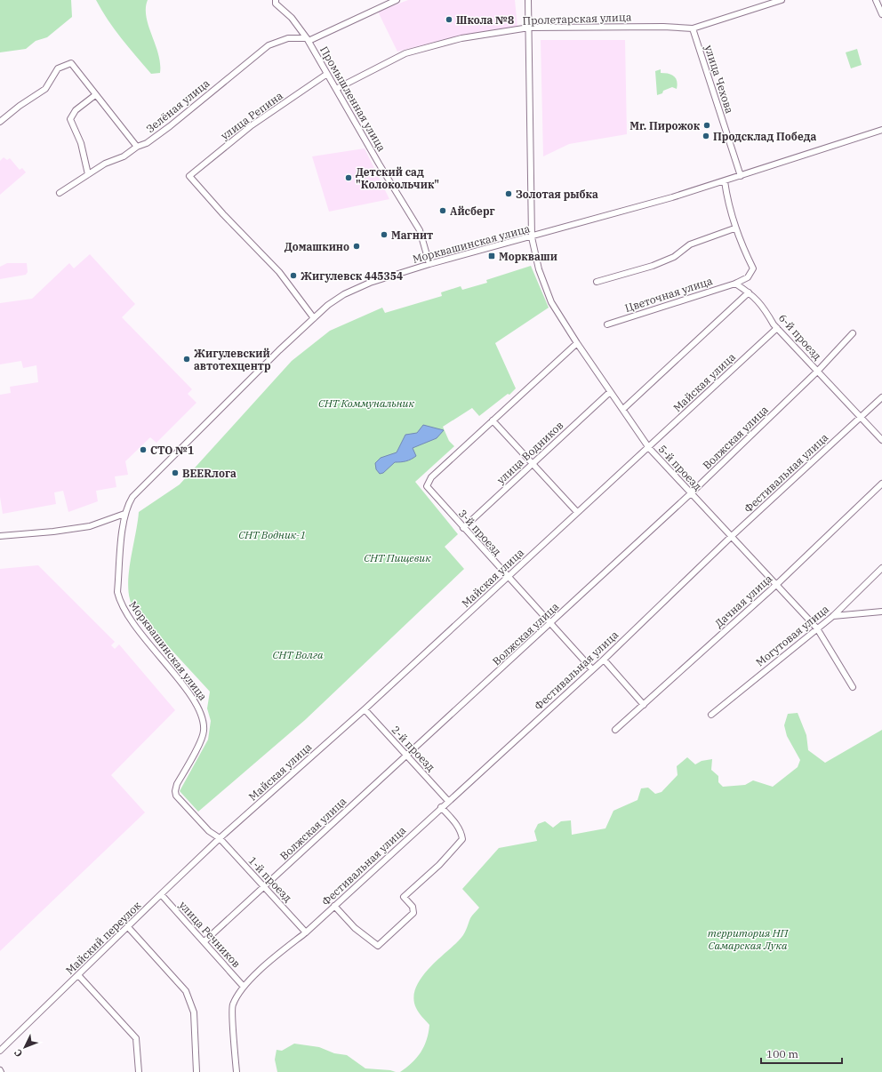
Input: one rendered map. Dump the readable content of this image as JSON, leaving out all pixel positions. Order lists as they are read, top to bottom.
{
  "streets": {
    "street": [
      "Пролетарская улица",
      "улица Чехова",
      "Промышленная улица",
      "Зелёная улица",
      "улица Репина",
      "Морквашинская улица",
      "Цветочная улица",
      "6-й проезд",
      "Майская улица",
      "Волжская улица",
      "улица Водников",
      "5-й проезд",
      "Фестивальная улица",
      "3-й проезд",
      "Дачная улица",
      "Могутовая улица",
      "2-й проезд",
      "1-й проезд",
      "улица Речников",
      "Майский переулок"
    ]
  },
  "crossings": [
    ["Пролетарская улица", "улица Чехова"],
    ["Пролетарская улица", "Промышленная улица"],
    ["Пролетарская улица", "5-й проезд"],
    ["улица Чехова", "Морквашинская улица"],
    ["Промышленная улица", "Зелёная улица"],
    ["Промышленная улица", "улица Репина"],
    ["Промышленная улица", "Морквашинская улица"],
    ["улица Репина", "Морквашинская улица"],
    ["Морквашинская улица", "Майская улица"],
    ["Морквашинская улица", "5-й проезд"],
    ["Морквашинская улица", "1-й проезд"],
    ["Морквашинская улица", "Майский переулок"],
    ["Цветочная улица", "6-й проезд"],
    ["6-й проезд", "Майская улица"],
    ["6-й проезд", "Волжская улица"],
    ["6-й проезд", "Фестивальная улица"],
    ["Майская улица", "5-й проезд"],
    ["Майская улица", "3-й проезд"],
    ["Майская улица", "2-й проезд"],
    ["Майская улица", "1-й проезд"],
    ["Майская улица", "Майский переулок"],
    ["Волжская улица", "5-й проезд"],
    ["Волжская улица", "3-й проезд"],
    ["Волжская улица", "2-й проезд"],
    ["Волжская улица", "1-й проезд"],
    ["Волжская улица", "улица Речников"],
    ["улица Водников", "5-й проезд"],
    ["улица Водников", "3-й проезд"],
    ["5-й проезд", "Фестивальная улица"],
    ["5-й проезд", "Дачная улица"],
    ["5-й проезд", "Могутовая улица"],
    ["Фестивальная улица", "3-й проезд"],
    ["Фестивальная улица", "2-й проезд"],
    ["Фестивальная улица", "1-й проезд"],
    ["Фестивальная улица", "улица Речников"],
    ["1-й проезд", "Майский переулок"],
    ["улица Речников", "Майский переулок"]
  ],
  "parks": [
    "СНТ Коммунальник",
    "СНТ Водник-1",
    "СНТ Пищевик",
    "СНТ Волга",
    "территория НП Самарская Лука"
  ],
  "places": {
    "other": [
      "Школа №8",
      "Mr. Пирожок",
      "Продсклад Победа",
      "Детский сад \"Колокольчик\"",
      "Золотая рыбка",
      "Айсберг",
      "Магнит",
      "Домашкино",
      "Жигулевск 445354",
      "Жигулевский автотехцентр",
      "СТО №1",
      "BEERлога"
    ],
    "transit": ["Моркваши"]
  },
  "scale_bar": "100 m",
  "north": "bottom left"
}
